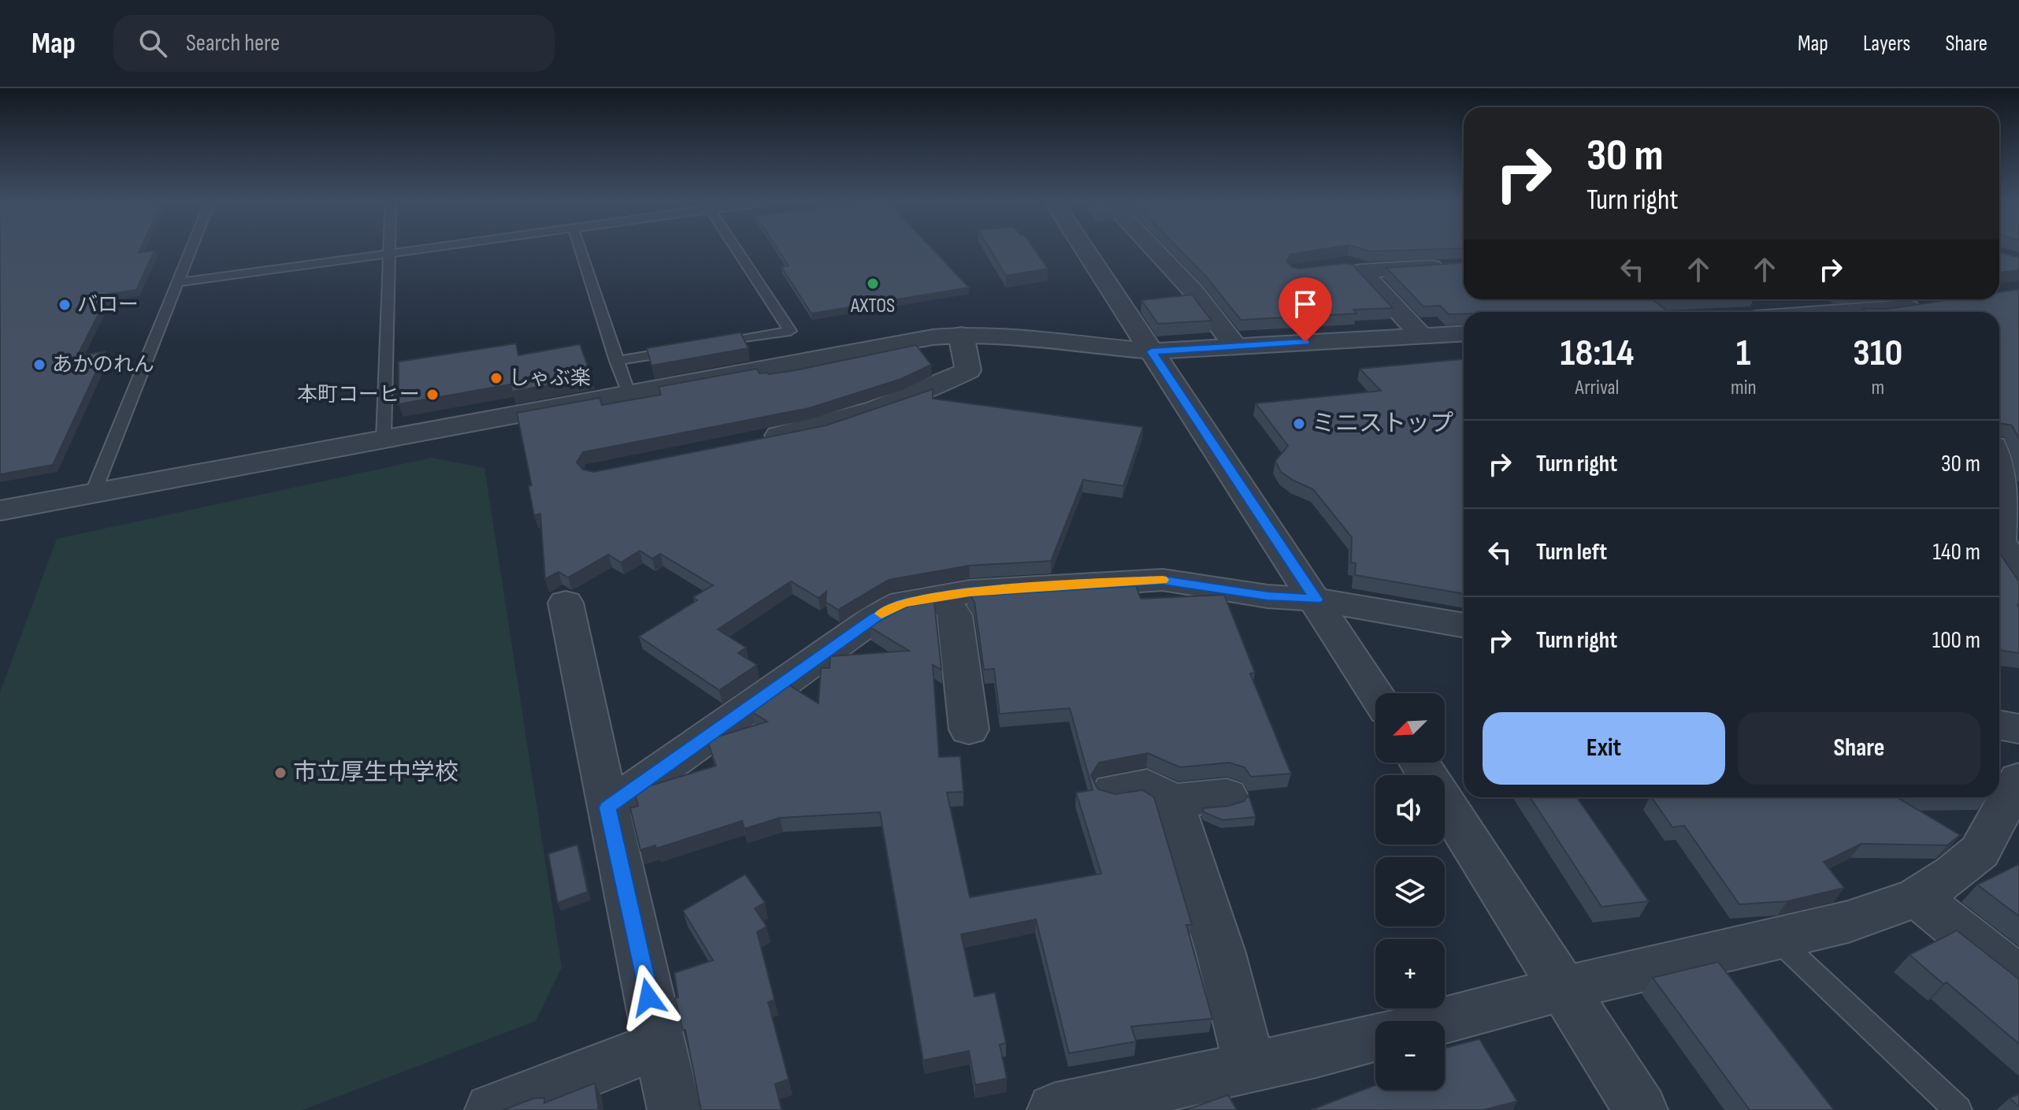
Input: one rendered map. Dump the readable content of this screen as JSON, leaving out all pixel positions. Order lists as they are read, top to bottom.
{
  "places": [
    "AXTOS",
    "バロー",
    "あかのれん",
    "しゃぶ楽",
    "本町コーヒー",
    "ミニストップ",
    "市立厚生中学校"
  ],
  "north": "bottom left",
  "page": {
    "header": "Map",
    "search": "Search here",
    "nav": ["Map", "Layers", "Share"],
    "turn": ["30 m", "Turn right"],
    "eta": [
      "18:14",
      "Arrival",
      "1",
      "min",
      "310",
      "m"
    ],
    "list": [
      {
        "name": "Turn right",
        "value": "30 m"
      },
      {
        "name": "Turn left",
        "value": "140 m"
      },
      {
        "name": "Turn right",
        "value": "100 m"
      }
    ],
    "map_buttons": ["+", "−"],
    "buttons": ["Exit", "Share"]
  }
}
